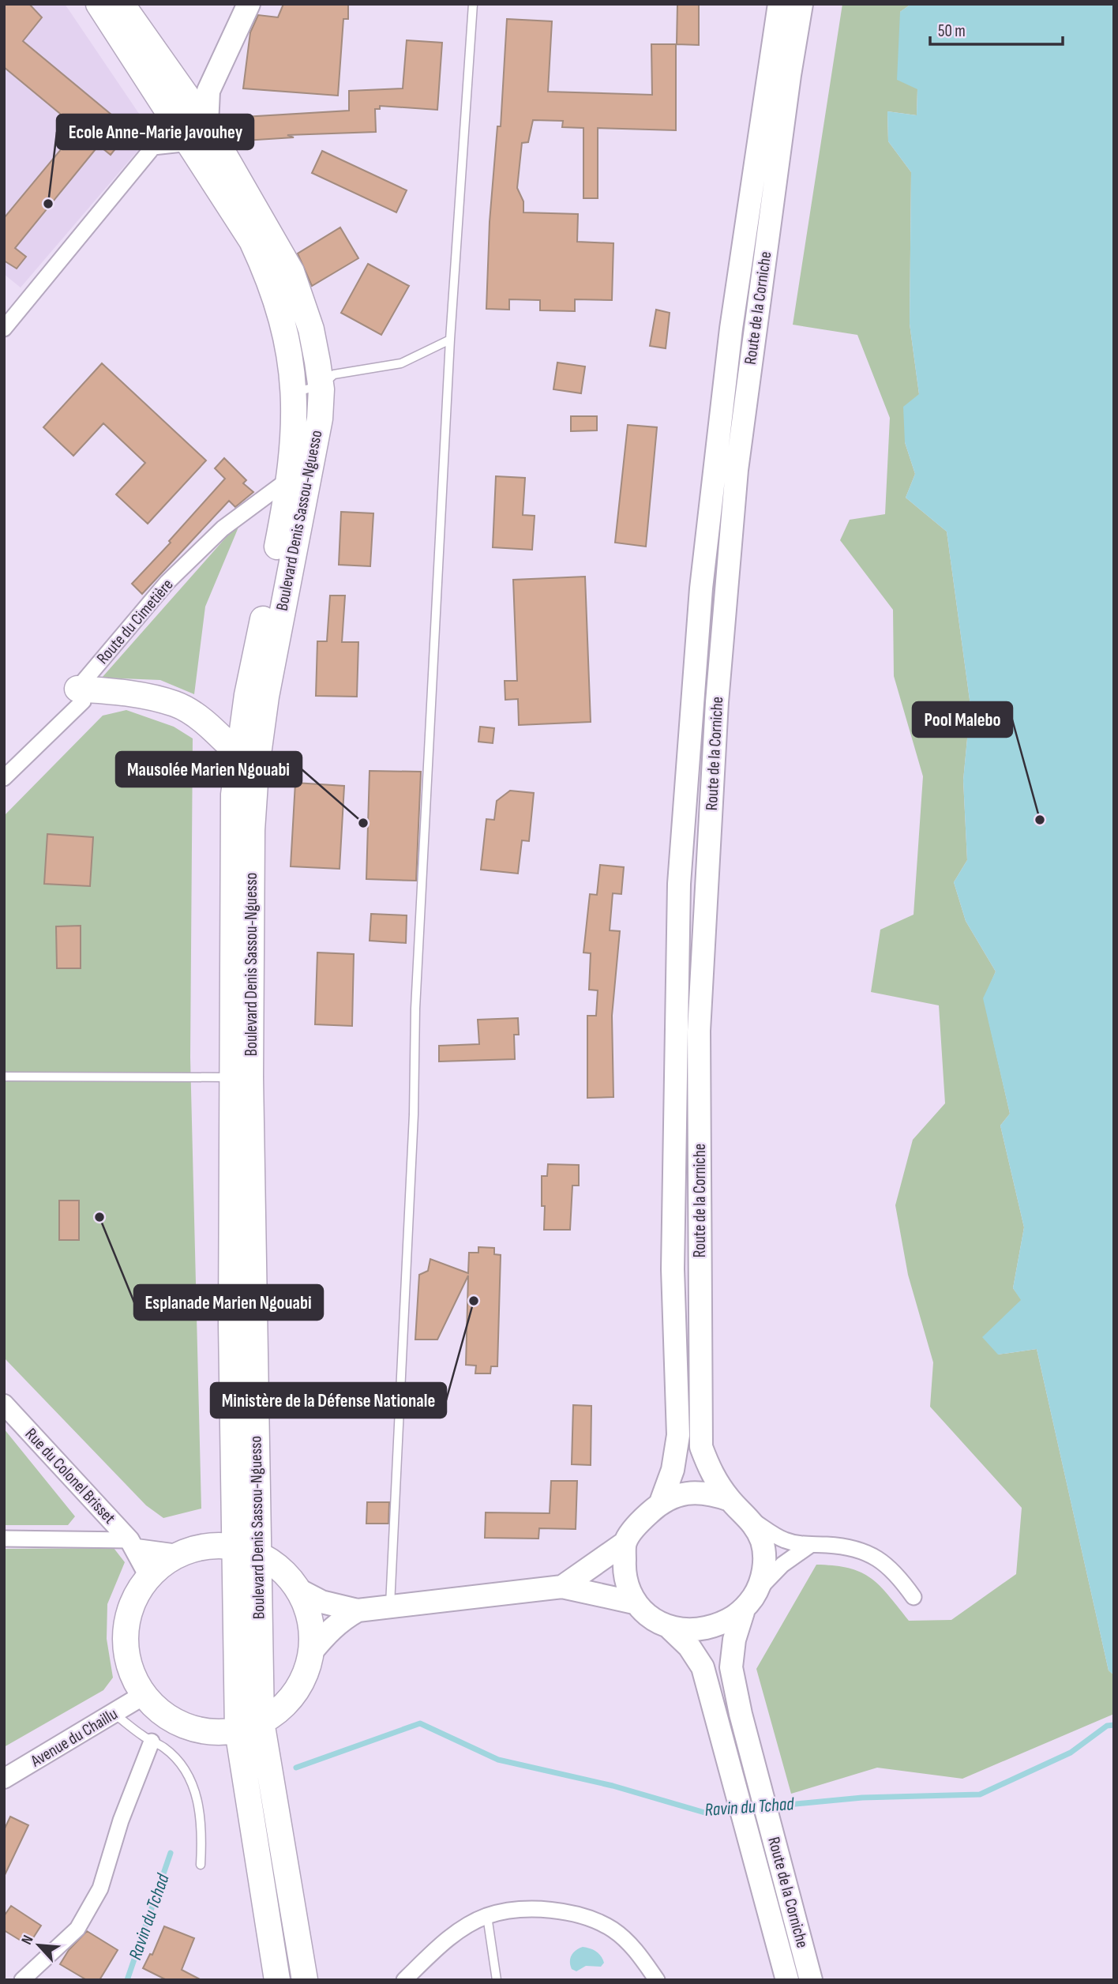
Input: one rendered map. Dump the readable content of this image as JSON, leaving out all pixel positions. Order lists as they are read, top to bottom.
{
  "streets": {
    "main road": ["Route de la Corniche", "Boulevard Denis Sassou-Nguesso"],
    "street": ["Route du Cimetière", "Rue du Colonel Brisset", "Avenue du Chaillu"]
  },
  "crossings": [
    ["Boulevard Denis Sassou-Nguesso", "Route du Cimetière"]
  ],
  "water": ["Ravin du Tchad"],
  "places": [
    "Ecole Anne-Marie Javouhey",
    "Pool Malebo",
    "Mausolée Marien Ngouabi",
    "Esplanade Marien Ngouabi",
    "Ministère de la Défense Nationale"
  ],
  "scale_bar": "50 m",
  "north": "top left"
}
